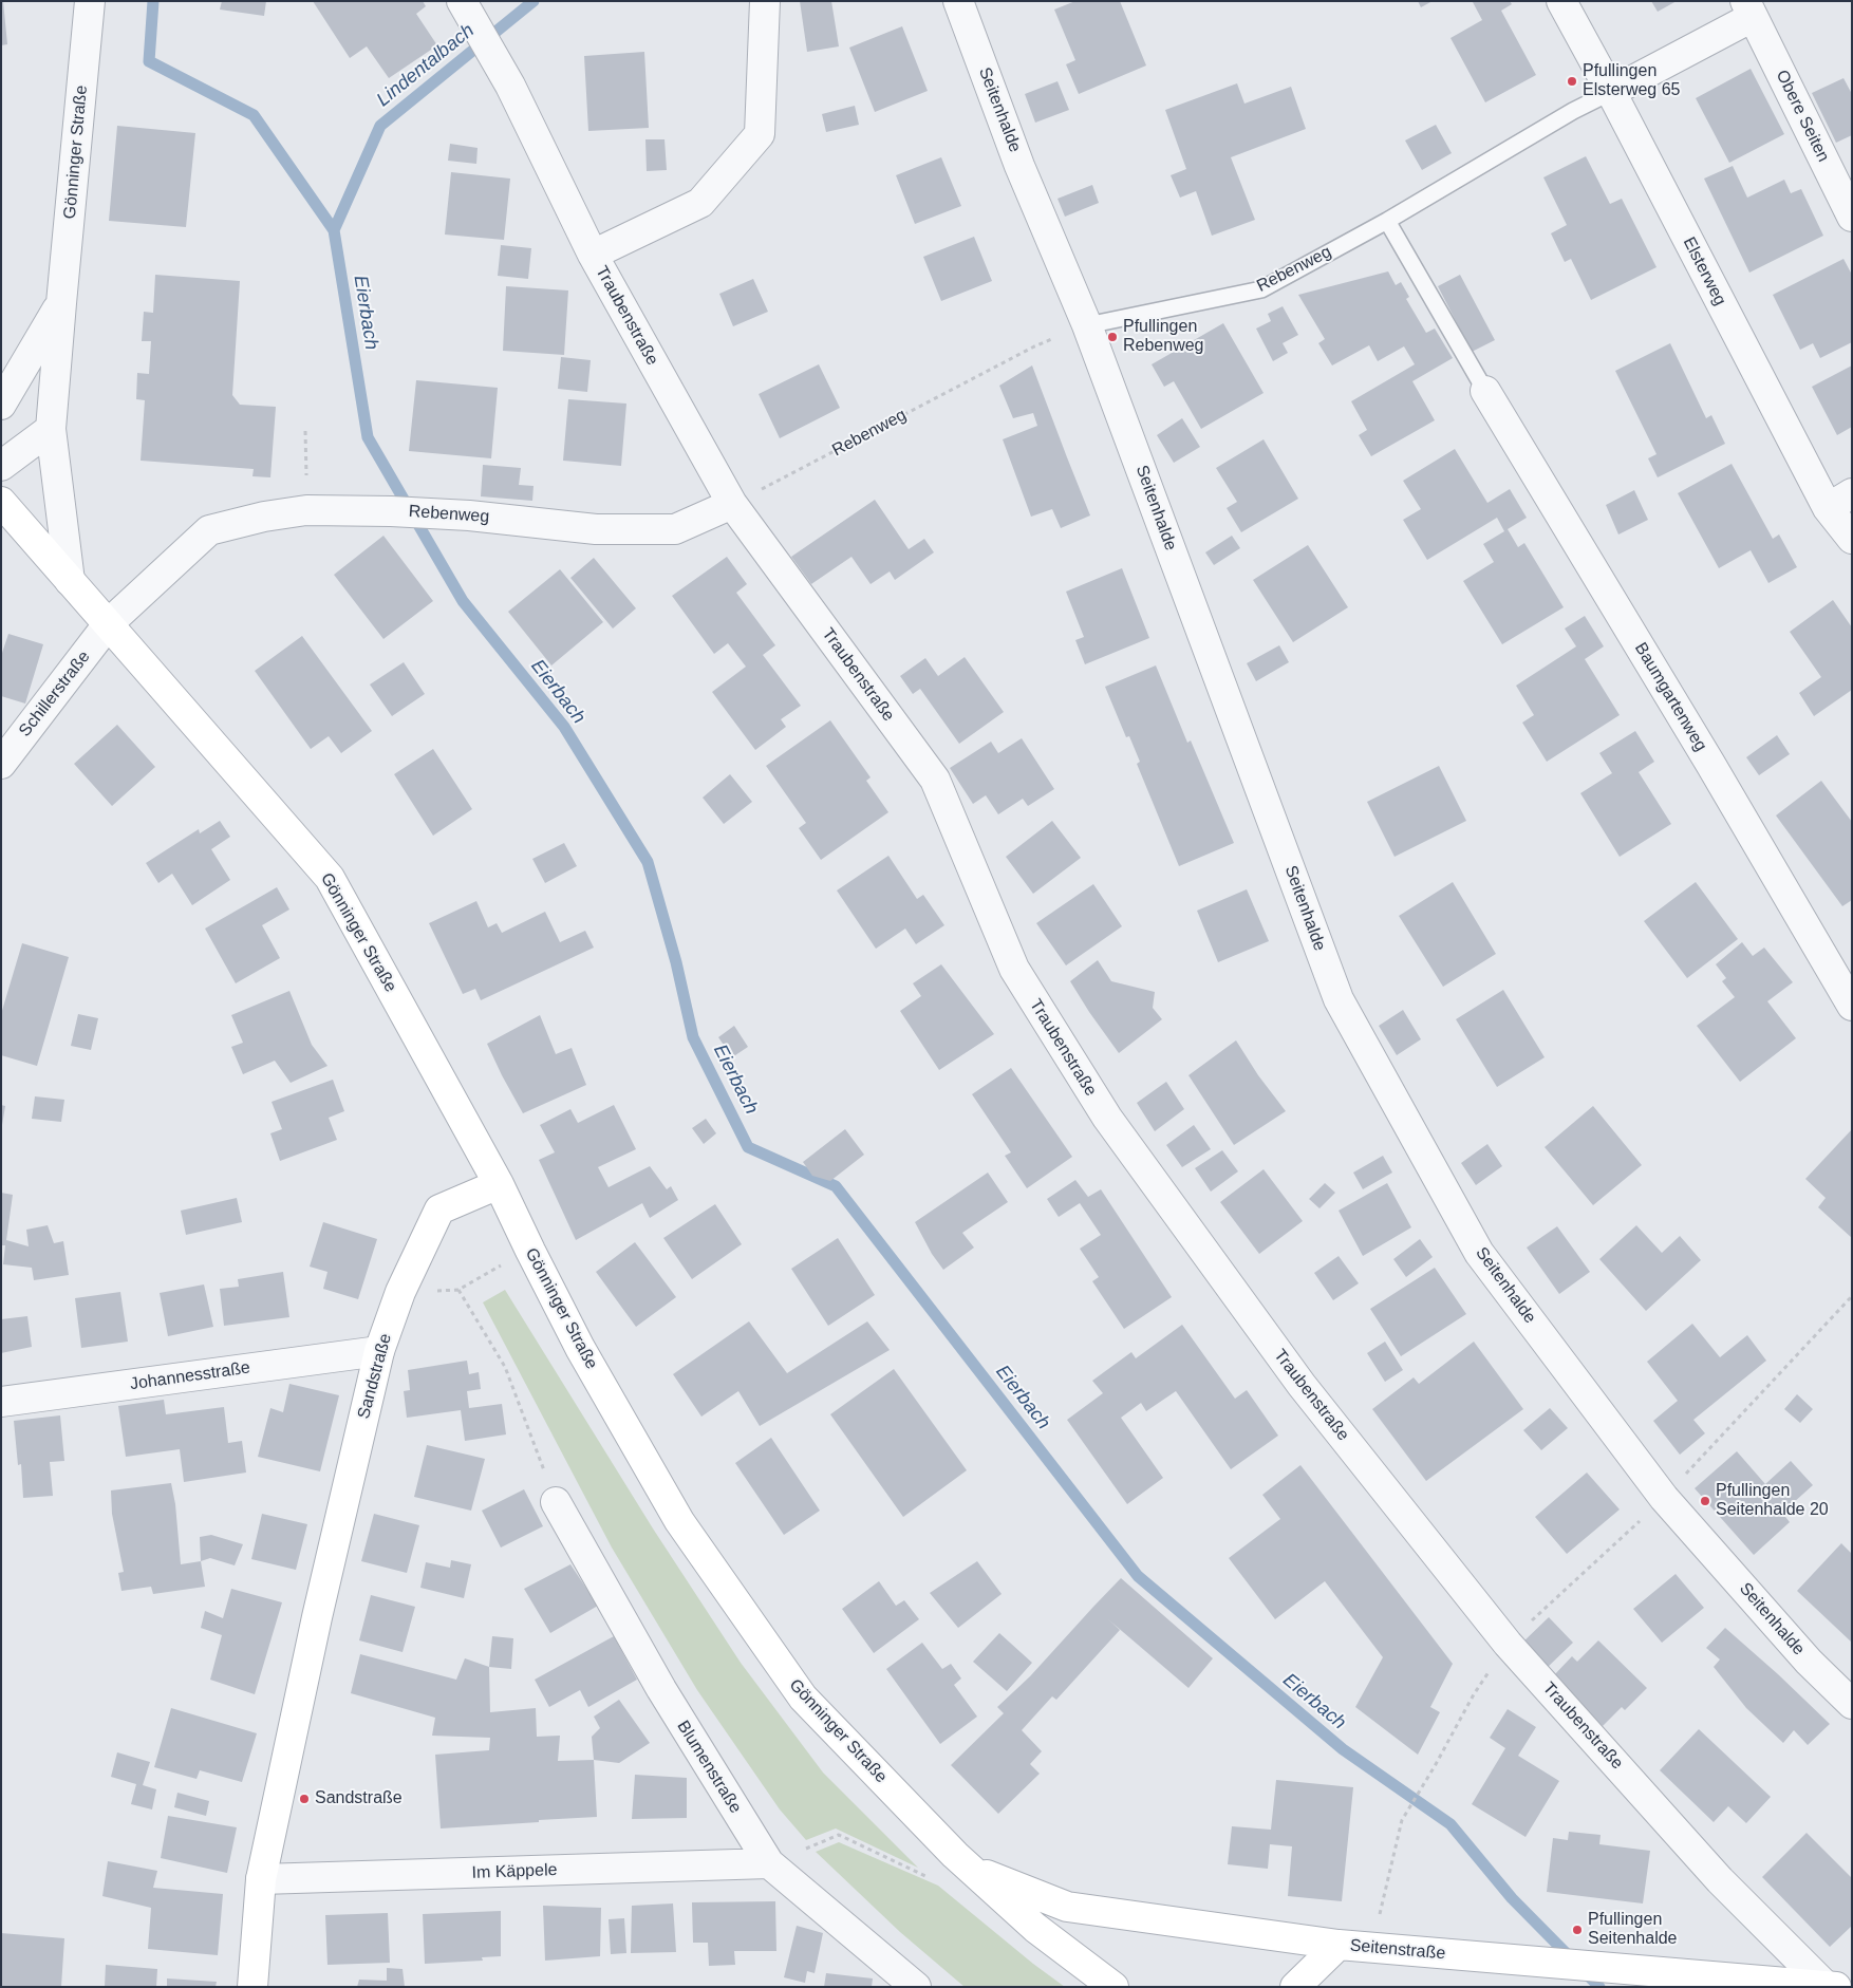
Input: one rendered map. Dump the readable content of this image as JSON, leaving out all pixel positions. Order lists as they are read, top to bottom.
{
  "streets": {
    "main road": ["Gönninger Straße", "Sandstraße", "Seitenstraße"],
    "street": [
      "Seitenhalde",
      "Obere Seiten",
      "Rebenweg",
      "Elsterweg",
      "Traubenstraße",
      "Schillerstraße",
      "Baumgartenweg",
      "Johannesstraße",
      "Blumenstraße",
      "Im Käppele"
    ]
  },
  "crossings": [
    ["Seitenhalde", "Rebenweg"],
    ["Obere Seiten", "Rebenweg"],
    ["Obere Seiten", "Elsterweg"],
    ["Gönninger Straße", "Rebenweg"],
    ["Gönninger Straße", "Schillerstraße"],
    ["Gönninger Straße", "Sandstraße"],
    ["Gönninger Straße", "Seitenstraße"],
    ["Rebenweg", "Elsterweg"],
    ["Rebenweg", "Traubenstraße"],
    ["Rebenweg", "Schillerstraße"],
    ["Traubenstraße", "Seitenstraße"],
    ["Johannesstraße", "Sandstraße"],
    ["Sandstraße", "Im Käppele"],
    ["Blumenstraße", "Im Käppele"]
  ],
  "water": ["Lindentalbach", "Eierbach"],
  "places": [
    "Pfullingen Elsterweg 65",
    "Pfullingen Rebenweg",
    "Pfullingen Seitenhalde 20",
    "Sandstraße",
    "Pfullingen Seitenhalde"
  ]
}
